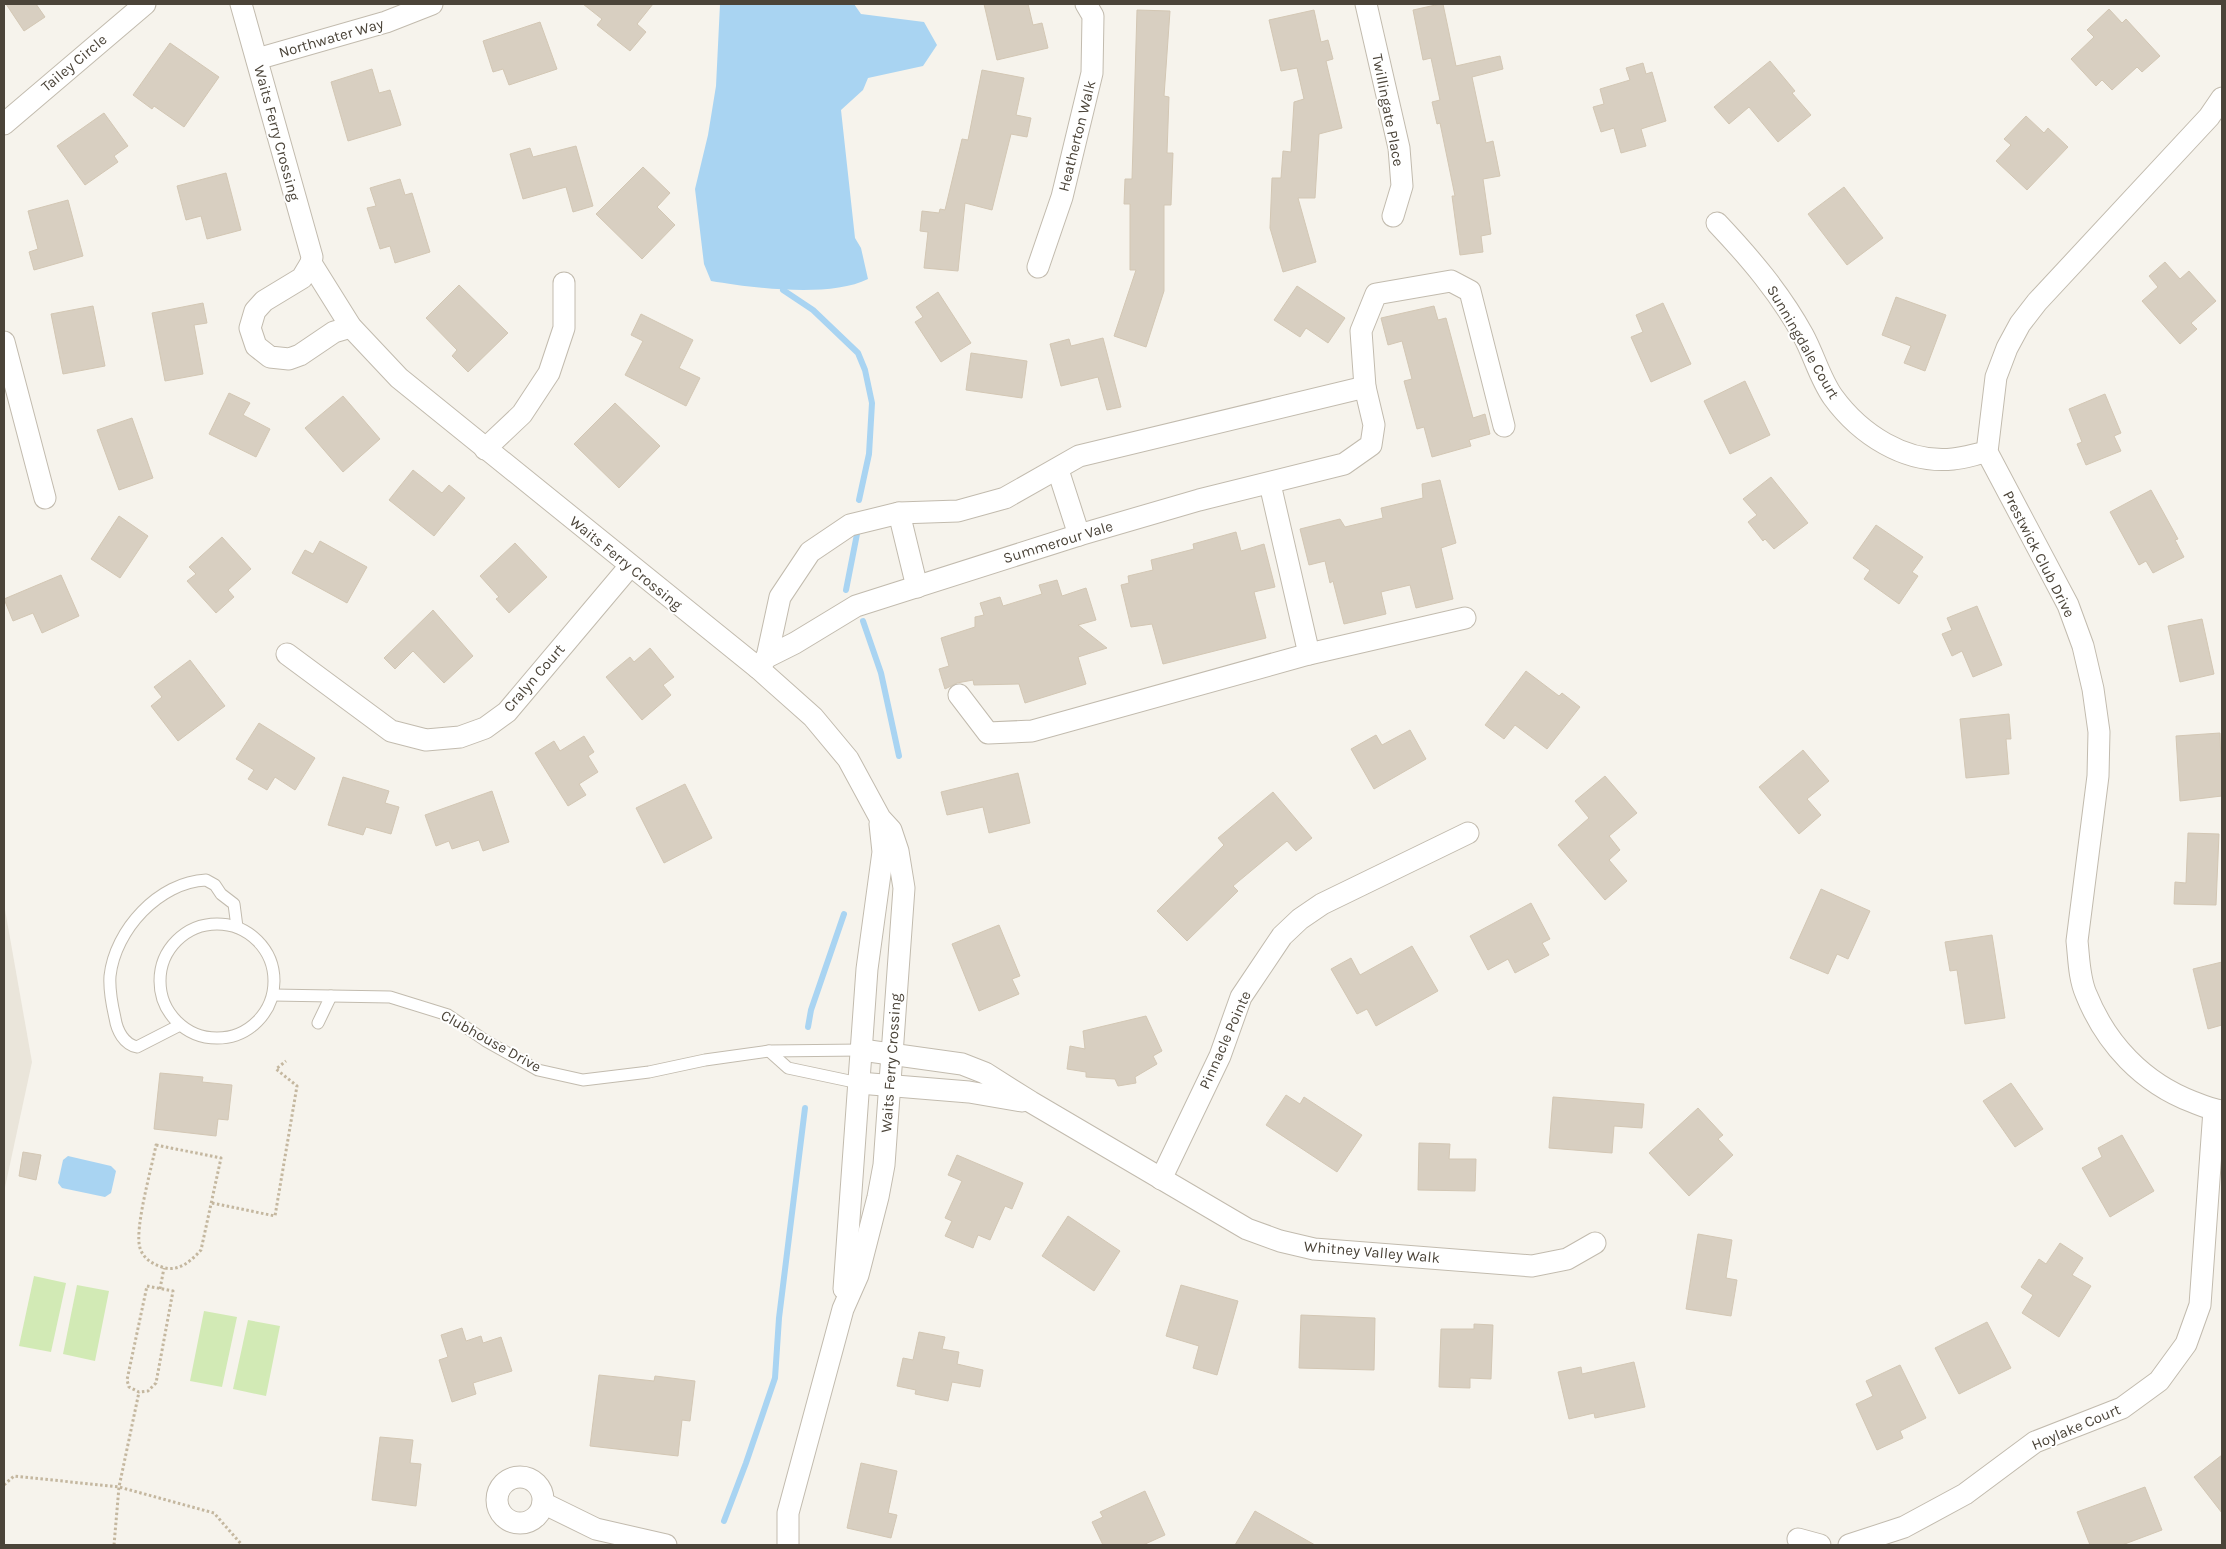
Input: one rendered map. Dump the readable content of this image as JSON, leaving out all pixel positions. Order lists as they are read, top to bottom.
{
  "streets": {
    "street": [
      "Northwater Way",
      "Tailey Circle",
      "Twillingate Place",
      "Waits Ferry Crossing",
      "Heatherton Walk",
      "Sunningdale Court",
      "Summerour Vale",
      "Prestwick Club Drive",
      "Cralyn Court",
      "Pinnacle Pointe",
      "Whitney Valley Walk",
      "Hoylake Court"
    ],
    "lane": ["Clubhouse Drive"]
  },
  "crossings": [
    ["Northwater Way", "Waits Ferry Crossing"],
    ["Waits Ferry Crossing", "Summerour Vale"],
    ["Waits Ferry Crossing", "Cralyn Court"],
    ["Waits Ferry Crossing", "Clubhouse Drive"],
    ["Waits Ferry Crossing", "Whitney Valley Walk"],
    ["Sunningdale Court", "Prestwick Club Drive"],
    ["Prestwick Club Drive", "Hoylake Court"],
    ["Pinnacle Pointe", "Whitney Valley Walk"],
    ["Clubhouse Drive", "Whitney Valley Walk"]
  ]
}
